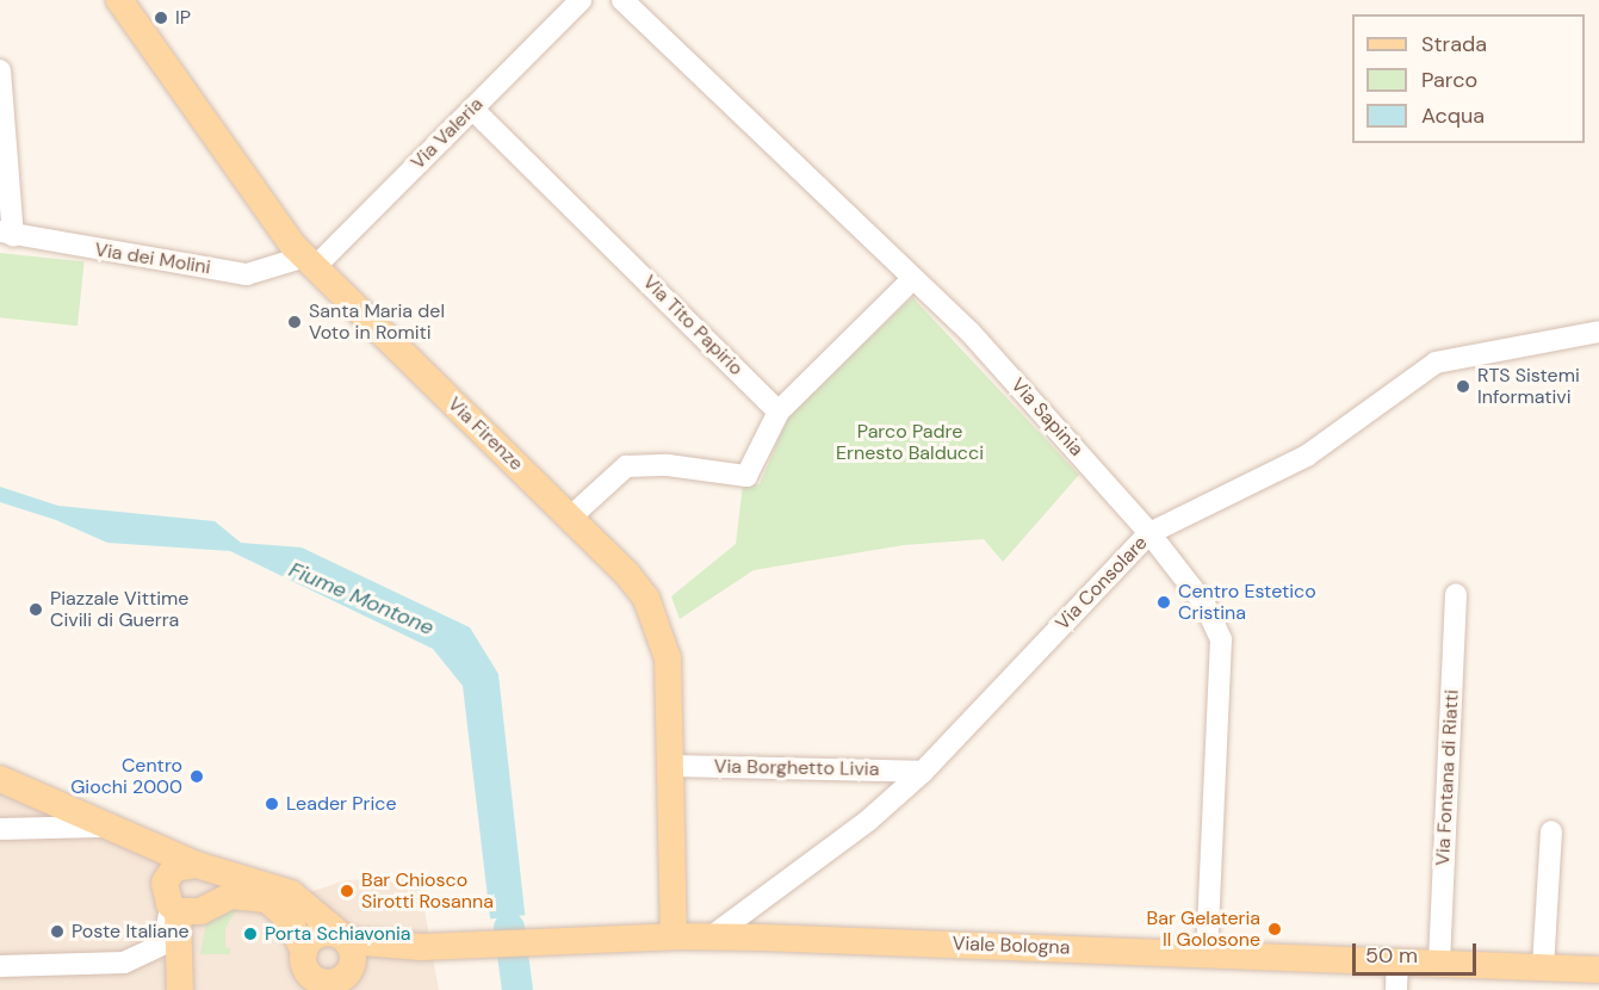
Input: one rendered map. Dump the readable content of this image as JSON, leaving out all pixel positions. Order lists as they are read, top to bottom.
{
  "streets": {
    "main road": ["Via Firenze", "Viale Bologna"],
    "street": [
      "Via Valeria",
      "Via dei Molini",
      "Via Tito Papirio",
      "Via Sapinia",
      "Via Consolare",
      "Via Borghetto Livia",
      "Via Fontana di Riatti"
    ]
  },
  "crossings": [
    ["Via Valeria", "Via dei Molini"],
    ["Via Valeria", "Via Tito Papirio"],
    ["Via Valeria", "Via Firenze"],
    ["Via dei Molini", "Via Firenze"],
    ["Via Sapinia", "Via Consolare"],
    ["Via Sapinia", "Viale Bologna"],
    ["Via Firenze", "Via Borghetto Livia"],
    ["Via Firenze", "Viale Bologna"],
    ["Via Consolare", "Via Borghetto Livia"],
    ["Via Consolare", "Viale Bologna"],
    ["Via Fontana di Riatti", "Viale Bologna"]
  ],
  "water": ["Fiume Montone"],
  "parks": ["Parco Padre Ernesto Balducci"],
  "places": [
    "IP",
    "Santa Maria del Voto in Romiti",
    "RTS Sistemi Informativi",
    "Centro Estetico Cristina",
    "Piazzale Vittime Civili di Guerra",
    "Centro Giochi 2000",
    "Leader Price",
    "Bar Chiosco Sirotti Rosanna",
    "Bar Gelateria Il Golosone",
    "Poste Italiane",
    "Porta Schiavonia"
  ],
  "legend": ["Strada", "Parco", "Acqua"],
  "scale_bar": "50 m"
}
